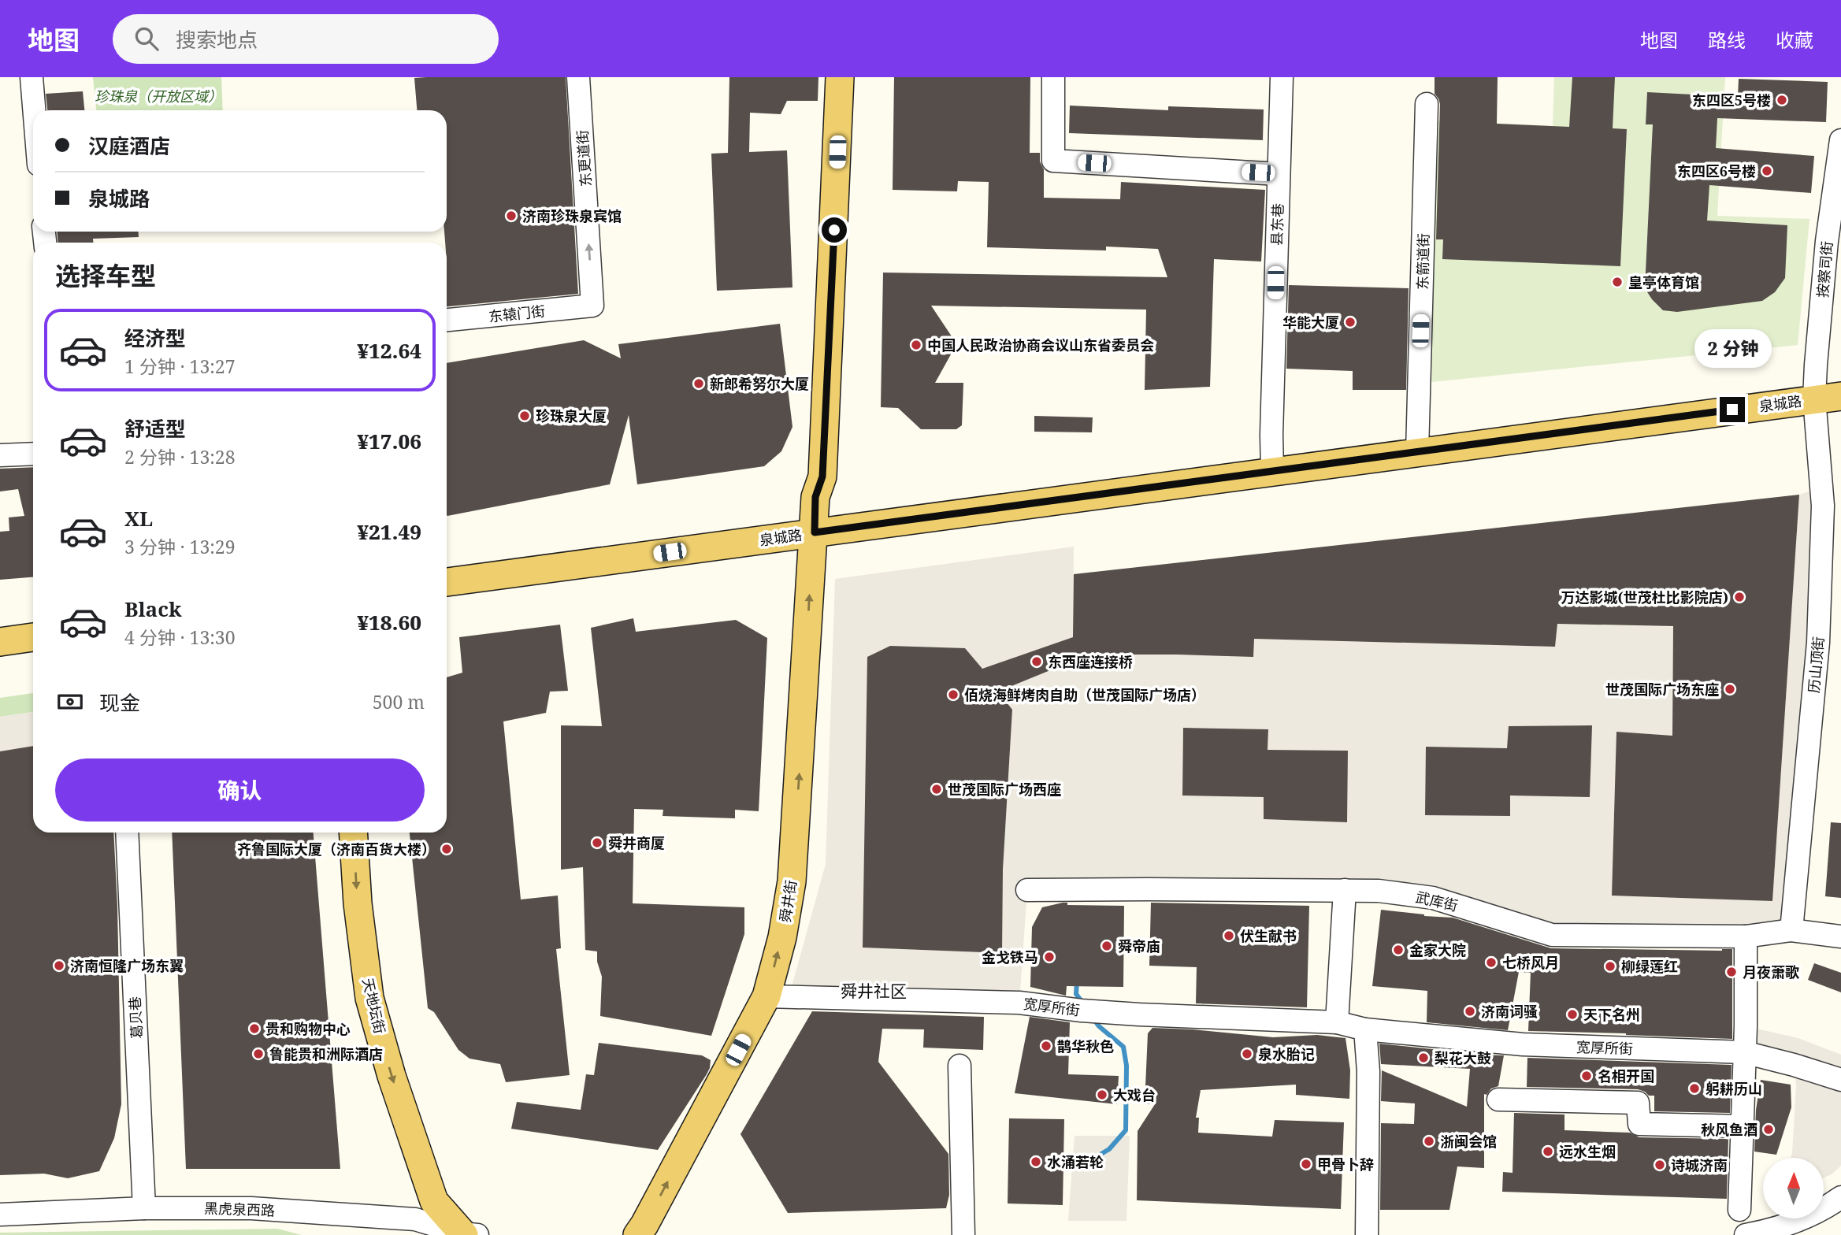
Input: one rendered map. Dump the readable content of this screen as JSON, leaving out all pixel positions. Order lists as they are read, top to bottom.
{
  "streets": {
    "main road": ["泉城路", "舜井街", "天地坛街"],
    "street": [
      "东更道街",
      "县东巷",
      "东箭道街",
      "按察司街",
      "东辕门街",
      "历山顶街",
      "武库街",
      "宽厚所街",
      "葛贝巷",
      "黑虎泉西路"
    ]
  },
  "crossings": [
    ["东更道街", "东辕门街"],
    ["县东巷", "泉城路"],
    ["东箭道街", "泉城路"],
    ["按察司街", "泉城路"],
    ["按察司街", "历山顶街"],
    ["泉城路", "历山顶街"],
    ["泉城路", "舜井街"],
    ["历山顶街", "武库街"],
    ["舜井街", "宽厚所街"],
    ["天地坛街", "黑虎泉西路"],
    ["葛贝巷", "黑虎泉西路"]
  ],
  "one_way": ["东更道街", "舜井街", "天地坛街"],
  "districts": ["舜井社区"],
  "parks": ["珍珠泉（开放区域）"],
  "places": [
    "东四区5号楼",
    "东四区6号楼",
    "济南珍珠泉宾馆",
    "皇亭体育馆",
    "华能大厦",
    "中国人民政治协商会议山东省委员会",
    "新郎希努尔大厦",
    "珍珠泉大厦",
    "万达影城(世茂杜比影院店)",
    "东西座连接桥",
    "世茂国际广场东座",
    "佰烧海鲜烤肉自助（世茂国际广场店）",
    "世茂国际广场西座",
    "舜井商厦",
    "齐鲁国际大厦（济南百货大楼）",
    "伏生献书",
    "舜帝庙",
    "金家大院",
    "金戈铁马",
    "七桥风月",
    "济南恒隆广场东翼",
    "柳绿莲红",
    "月夜萧歌",
    "济南词骚",
    "天下名州",
    "贵和购物中心",
    "鹊华秋色",
    "鲁能贵和洲际酒店",
    "泉水胎记",
    "梨花大鼓",
    "名相开国",
    "躬耕历山",
    "大戏台",
    "秋风鱼酒",
    "浙闽会馆",
    "远水生烟",
    "水涌若轮",
    "甲骨卜辞",
    "诗城济南"
  ],
  "north": "top",
  "page": {
    "header": "地图",
    "search": "搜索地点",
    "nav": ["地图", "路线", "收藏"],
    "banner": ["汉庭酒店", "泉城路"],
    "heading": "选择车型",
    "list": [
      {
        "name": "经济型",
        "note": "1 分钟 · 13:27",
        "value": "¥12.64"
      },
      {
        "name": "舒适型",
        "note": "2 分钟 · 13:28",
        "value": "¥17.06"
      },
      {
        "name": "XL",
        "note": "3 分钟 · 13:29",
        "value": "¥21.49"
      },
      {
        "name": "Black",
        "note": "4 分钟 · 13:30",
        "value": "¥18.60"
      }
    ],
    "bubble": "2 分钟",
    "pay": ["现金", "500 m"],
    "buttons": "确认"
  }
}
